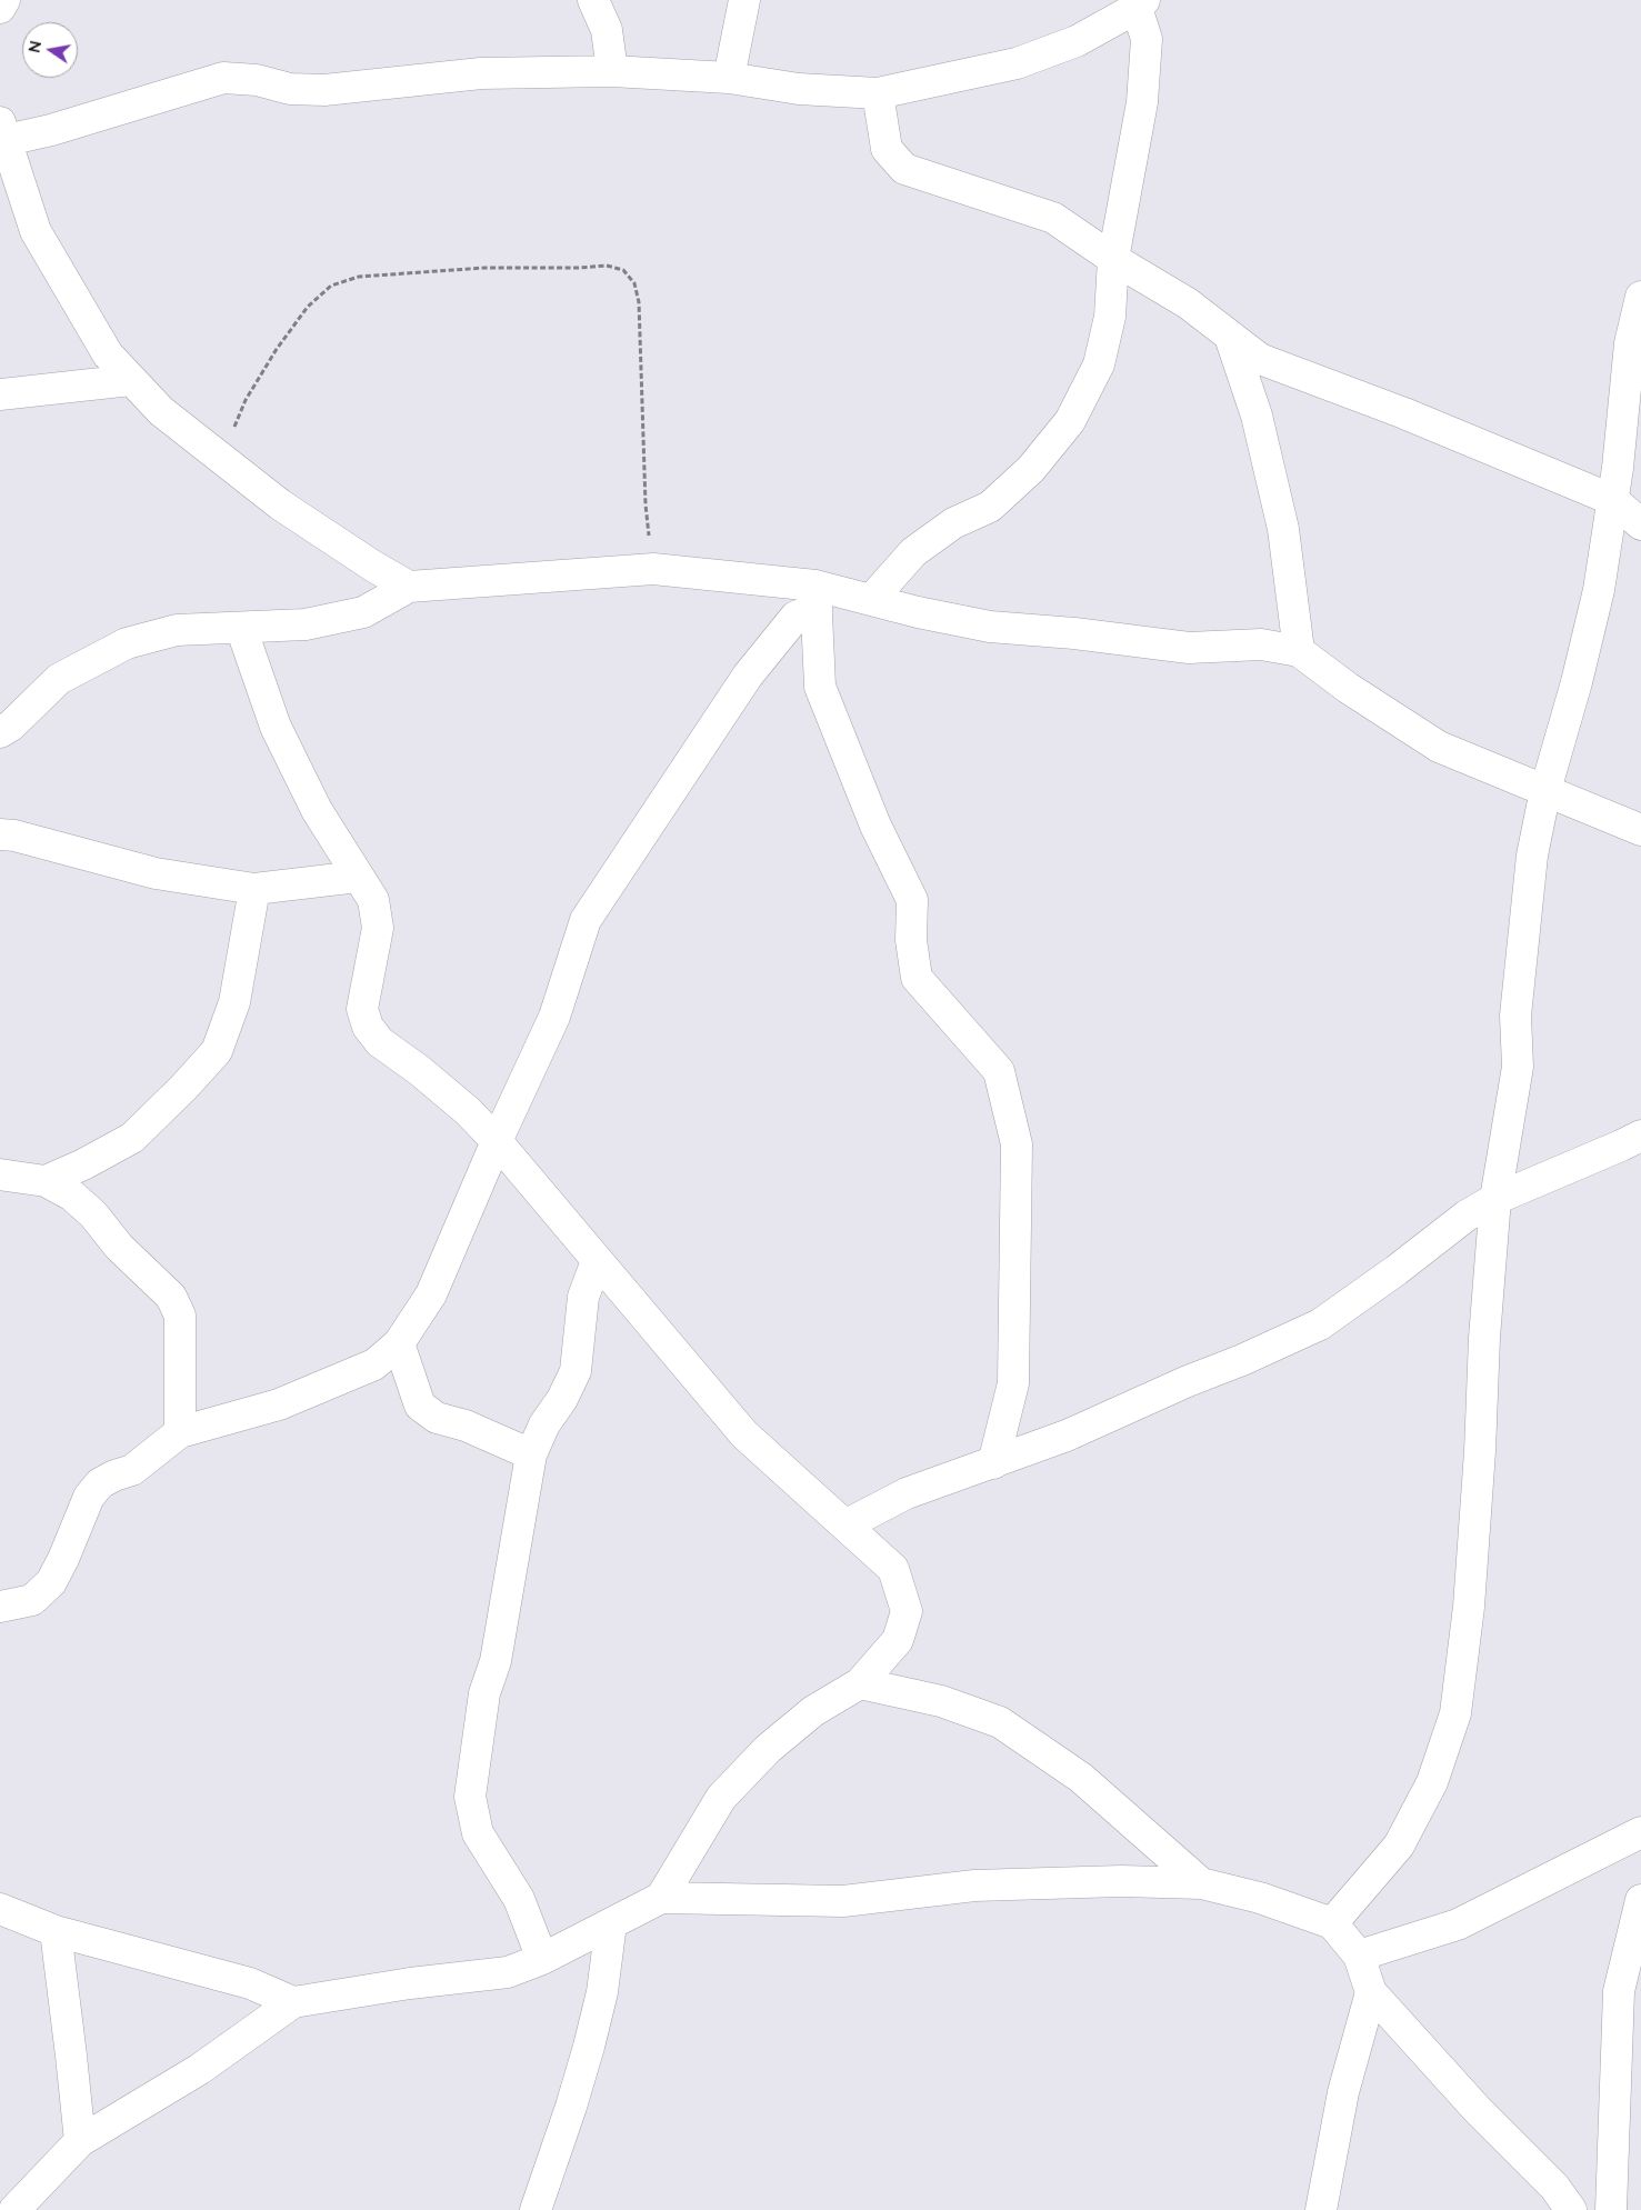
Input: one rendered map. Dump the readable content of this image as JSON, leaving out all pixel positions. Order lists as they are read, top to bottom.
{
  "north": "left"
}
